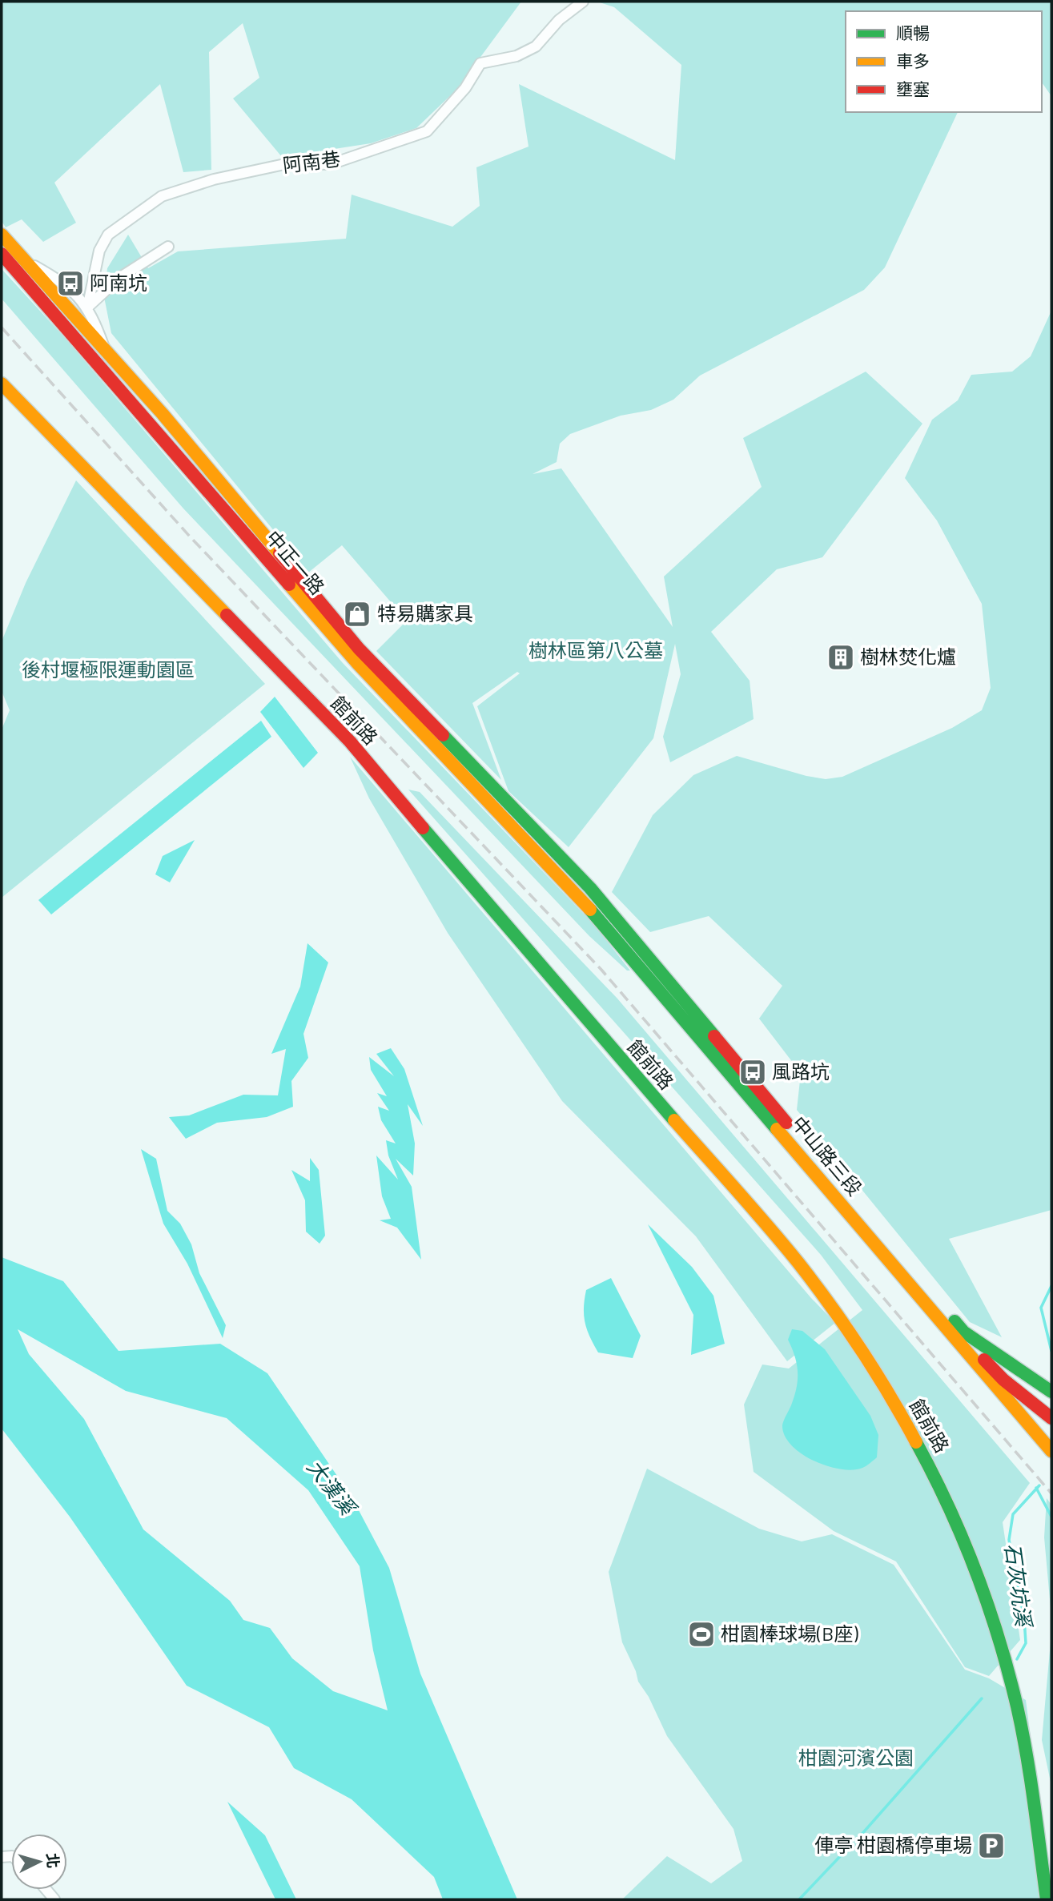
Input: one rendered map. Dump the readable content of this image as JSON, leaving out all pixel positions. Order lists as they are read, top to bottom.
{
  "streets": {
    "main road": ["中正一路", "館前路", "中山路三段"],
    "street": ["阿南巷"]
  },
  "crossings": [
    ["中正一路", "中山路三段"]
  ],
  "water": ["大漢溪", "石灰坑溪"],
  "parks": ["樹林區第八公墓", "後村堰極限運動園區", "柑園河濱公園"],
  "places": {
    "bus stop": ["阿南坑", "風路坑"],
    "shop": ["特易購家具"],
    "building": ["樹林焚化爐"],
    "sports": ["柑園棒球場(B座)"],
    "parking": ["俥亭 柑園橋停車場"]
  },
  "legend": ["順暢", "車多", "壅塞"],
  "north": "right"
}
